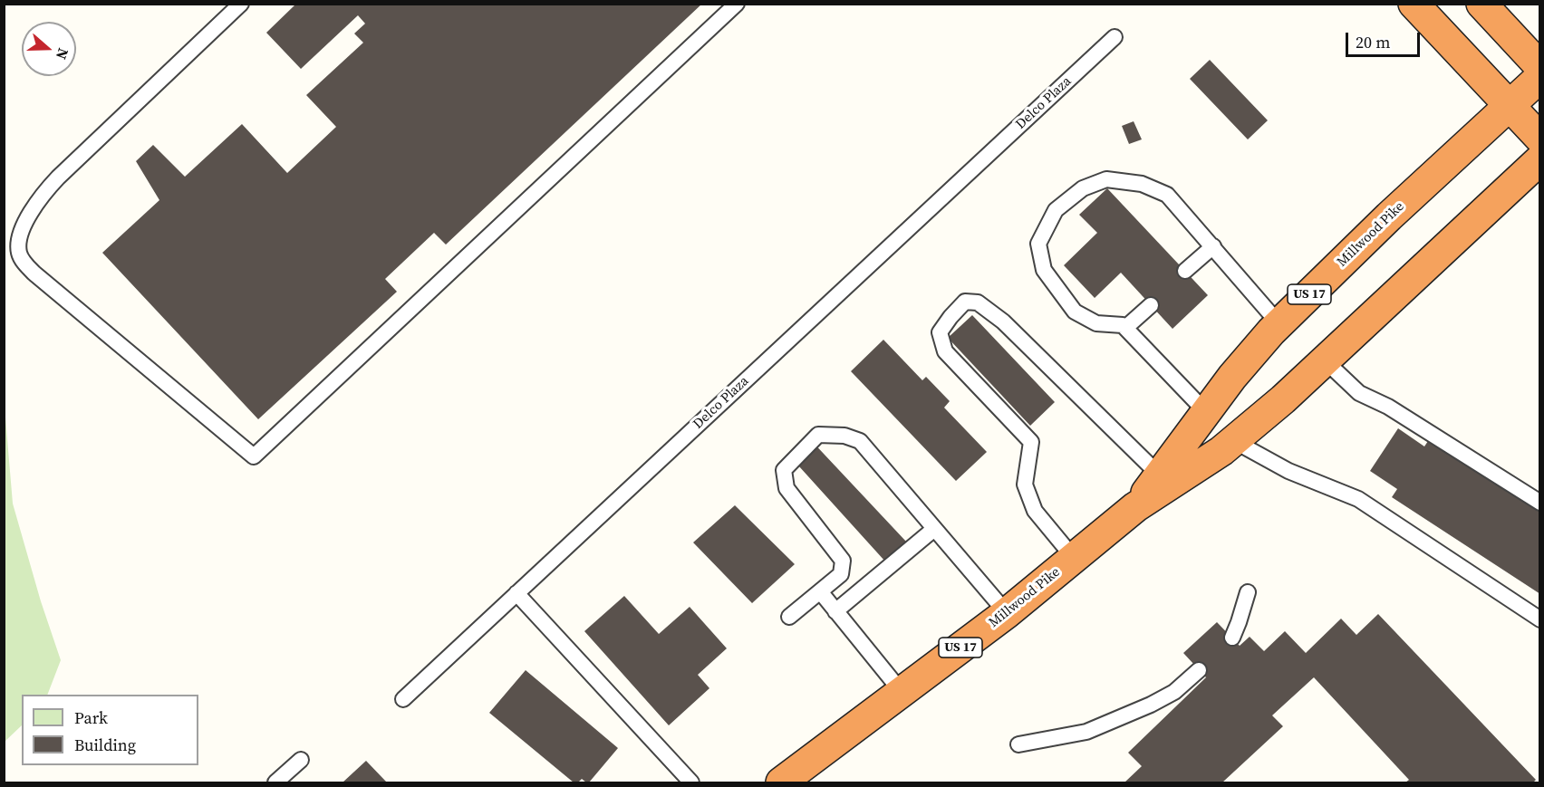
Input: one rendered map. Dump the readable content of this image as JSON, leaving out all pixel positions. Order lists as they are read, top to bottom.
{
  "streets": {
    "highway": ["Millwood Pike", "US 17"],
    "lane": ["Delco Plaza"]
  },
  "legend": ["Park", "Building"],
  "scale_bar": "20 m",
  "north": "right"
}
